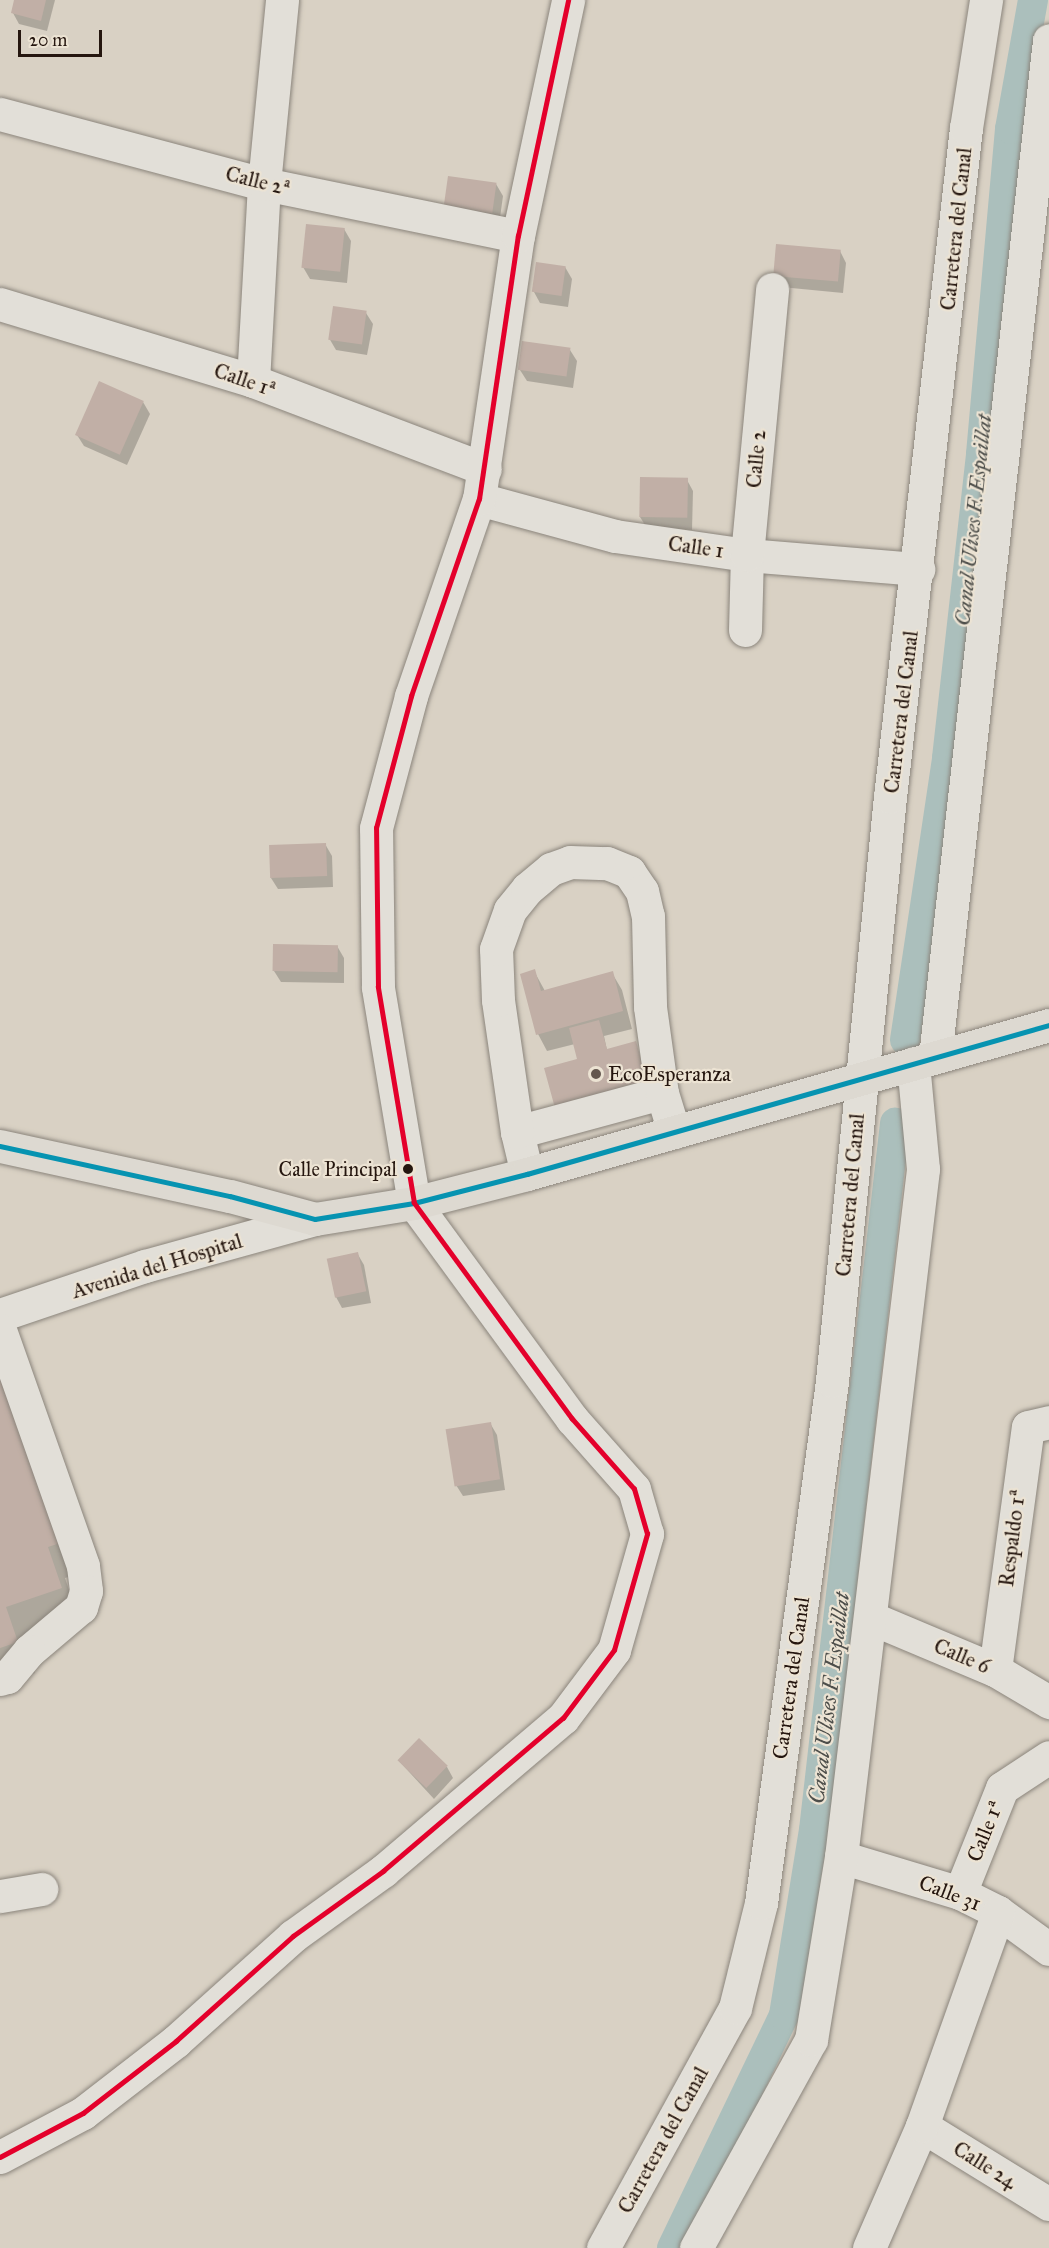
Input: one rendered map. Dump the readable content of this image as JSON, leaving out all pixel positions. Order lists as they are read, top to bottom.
{
  "streets": {
    "street": [
      "Calle 2ª",
      "Carretera del Canal",
      "Calle 1ª",
      "Calle 2",
      "Calle 1",
      "Avenida del Hospital",
      "Respaldo 1ª",
      "Calle 6",
      "Calle 31",
      "Calle 24"
    ]
  },
  "crossings": [
    ["Carretera del Canal", "Calle 1"],
    ["Calle 1ª", "Calle 1"],
    ["Calle 1ª", "Calle 31"],
    ["Calle 2", "Calle 1"],
    ["Respaldo 1ª", "Calle 6"]
  ],
  "water": ["Canal Ulises F. Espaillat"],
  "places": ["EcoEsperanza", "Calle Principal"],
  "scale_bar": "20 m"
}
